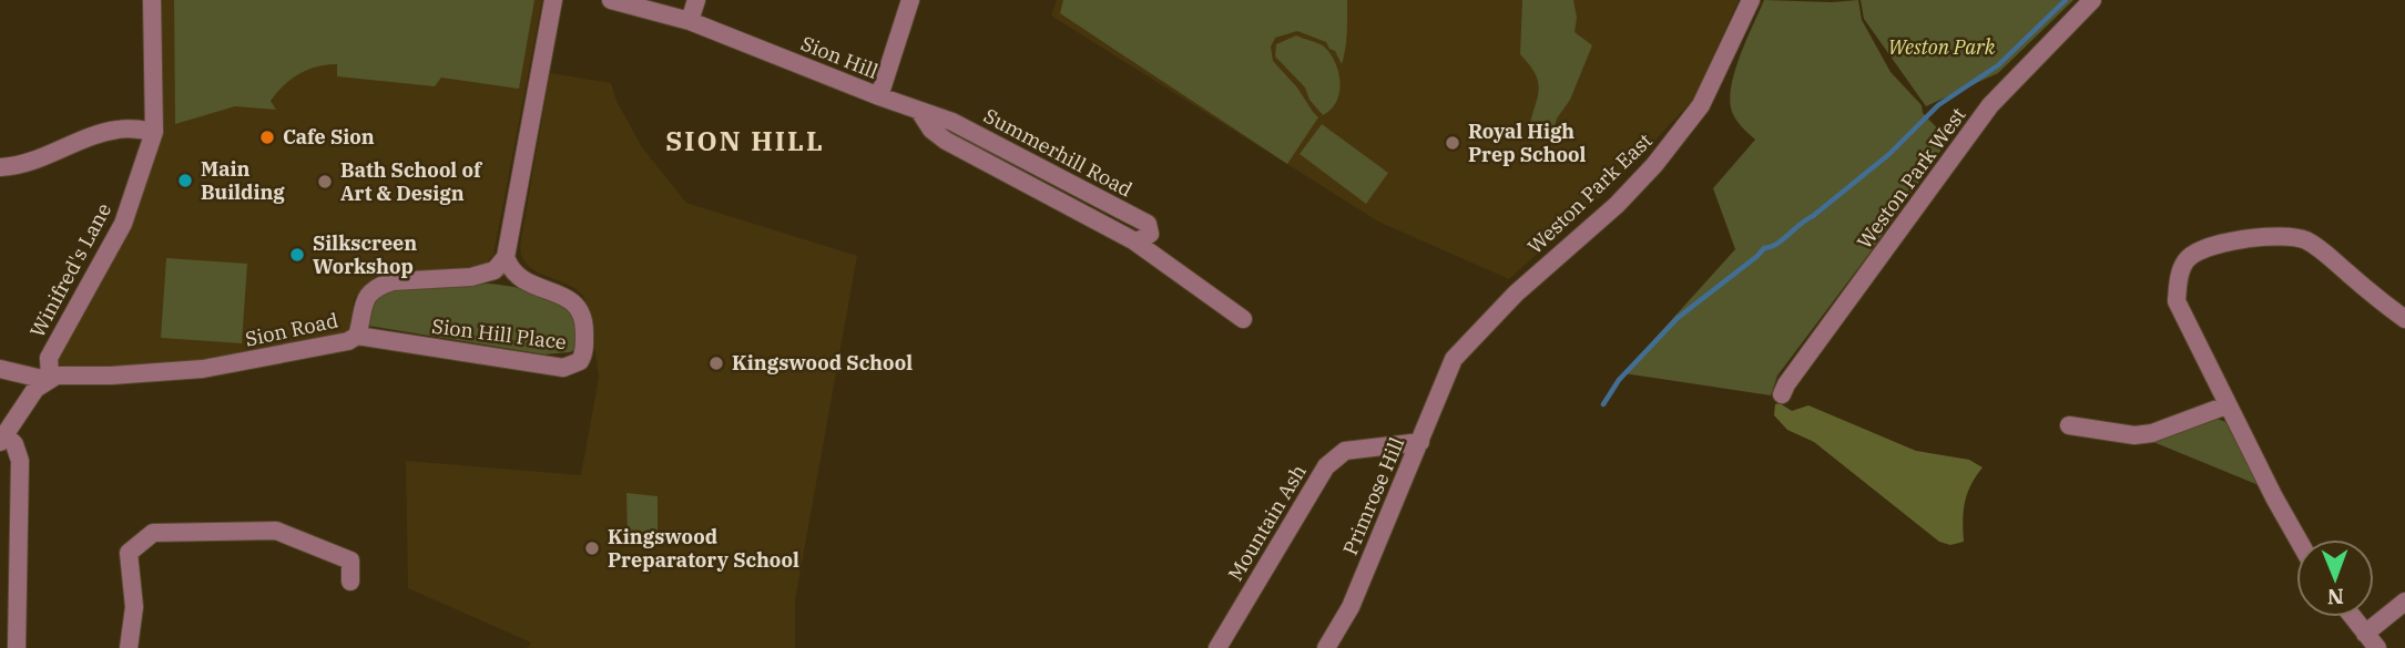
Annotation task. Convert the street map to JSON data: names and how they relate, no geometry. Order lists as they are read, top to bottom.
{
  "streets": {
    "street": [
      "Sion Hill",
      "Summerhill Road",
      "Weston Park West",
      "Weston Park East",
      "Winifred's Lane",
      "Sion Road",
      "Sion Hill Place",
      "Primrose Hill",
      "Mountain Ash"
    ]
  },
  "crossings": [
    ["Sion Hill", "Summerhill Road"],
    ["Weston Park East", "Primrose Hill"],
    ["Winifred's Lane", "Sion Road"],
    ["Sion Road", "Sion Hill Place"],
    ["Primrose Hill", "Mountain Ash"]
  ],
  "districts": ["SION HILL"],
  "parks": ["Weston Park"],
  "places": [
    "Cafe Sion",
    "Royal High Prep School",
    "Main Building",
    "Bath School of Art & Design",
    "Silkscreen Workshop",
    "Kingswood School",
    "Kingswood Preparatory School"
  ],
  "north": "bottom"
}
